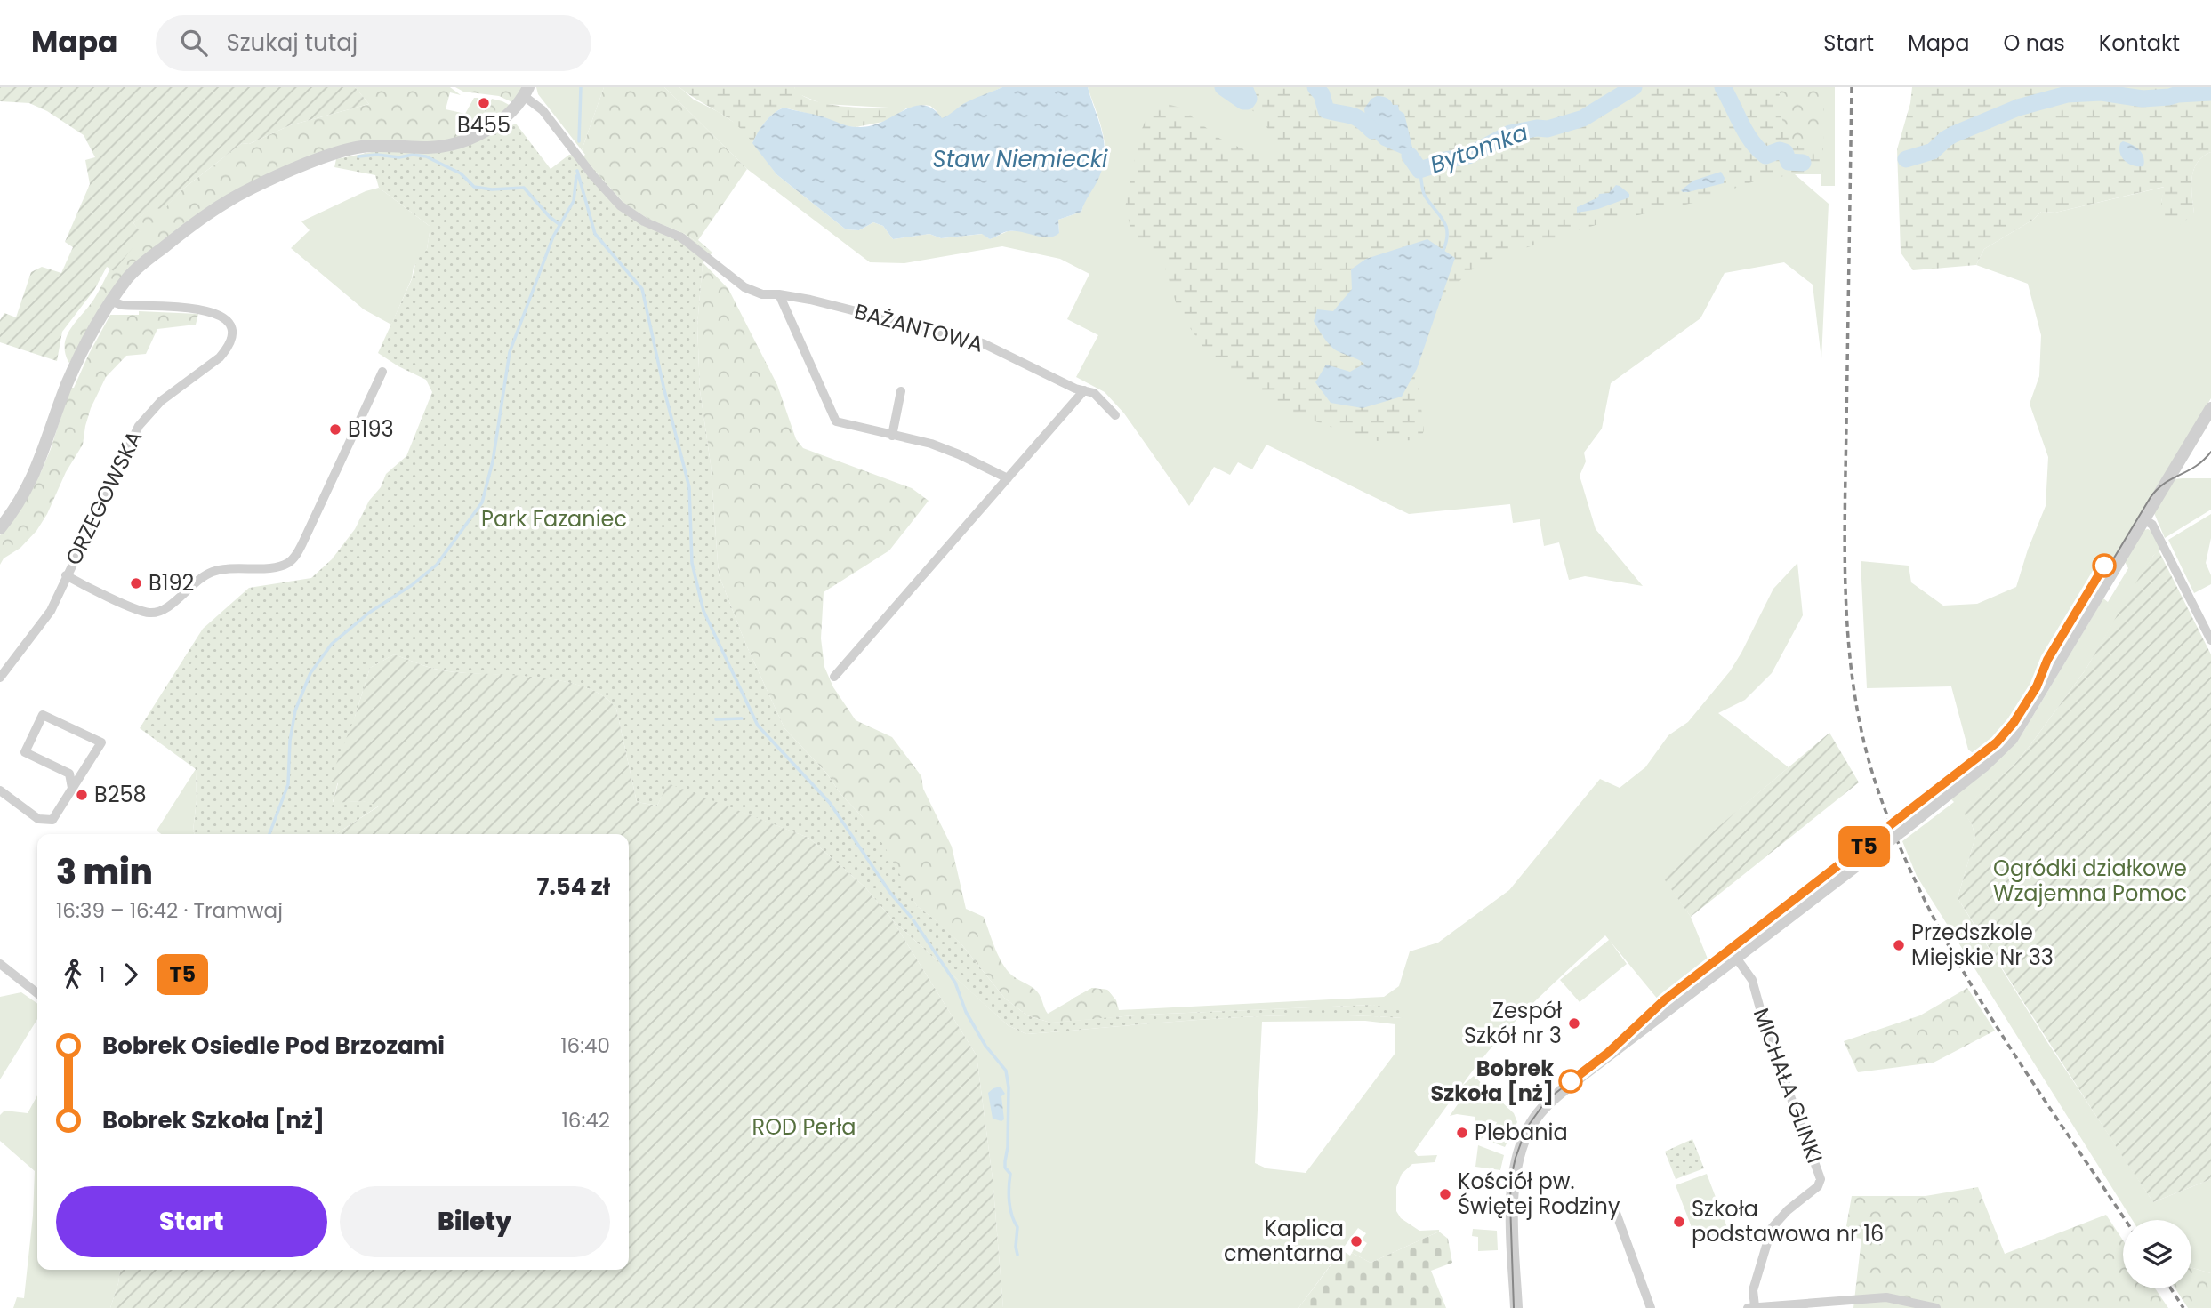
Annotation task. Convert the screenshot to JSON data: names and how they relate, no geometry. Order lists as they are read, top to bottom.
{
  "streets": {
    "street": ["BAŻANTOWA", "ORZEGOWSKA", "MICHAŁA GLINKI"]
  },
  "water": ["Bytomka", "Staw Niemiecki"],
  "parks": ["Park Fazaniec", "Ogródki działkowe Wzajemna Pomoc", "ROD Perła"],
  "places": [
    "B455",
    "B193",
    "B192",
    "B258",
    "Przedszkole Miejskie Nr 33",
    "Zespół Szkół nr 3",
    "Bobrek Szkoła [nż]",
    "Plebania",
    "Kościół pw. Świętej Rodziny",
    "Szkoła podstawowa nr 16",
    "Kaplica cmentarna"
  ],
  "lines": ["tram line T5"],
  "page": {
    "header": "Mapa",
    "search": "Szukaj tutaj",
    "nav": [
      "Start",
      "Mapa",
      "O nas",
      "Kontakt"
    ],
    "on_map": "T5",
    "heading": ["3 min", "16:39 – 16:42 · Tramwaj", "7.54 zł"],
    "legs": ["1", "T5"],
    "list": [
      {
        "name": "Bobrek Osiedle Pod Brzozami",
        "value": "16:40"
      },
      {
        "name": "Bobrek Szkoła [nż]",
        "value": "16:42"
      }
    ],
    "buttons": ["Start", "Bilety"]
  }
}
